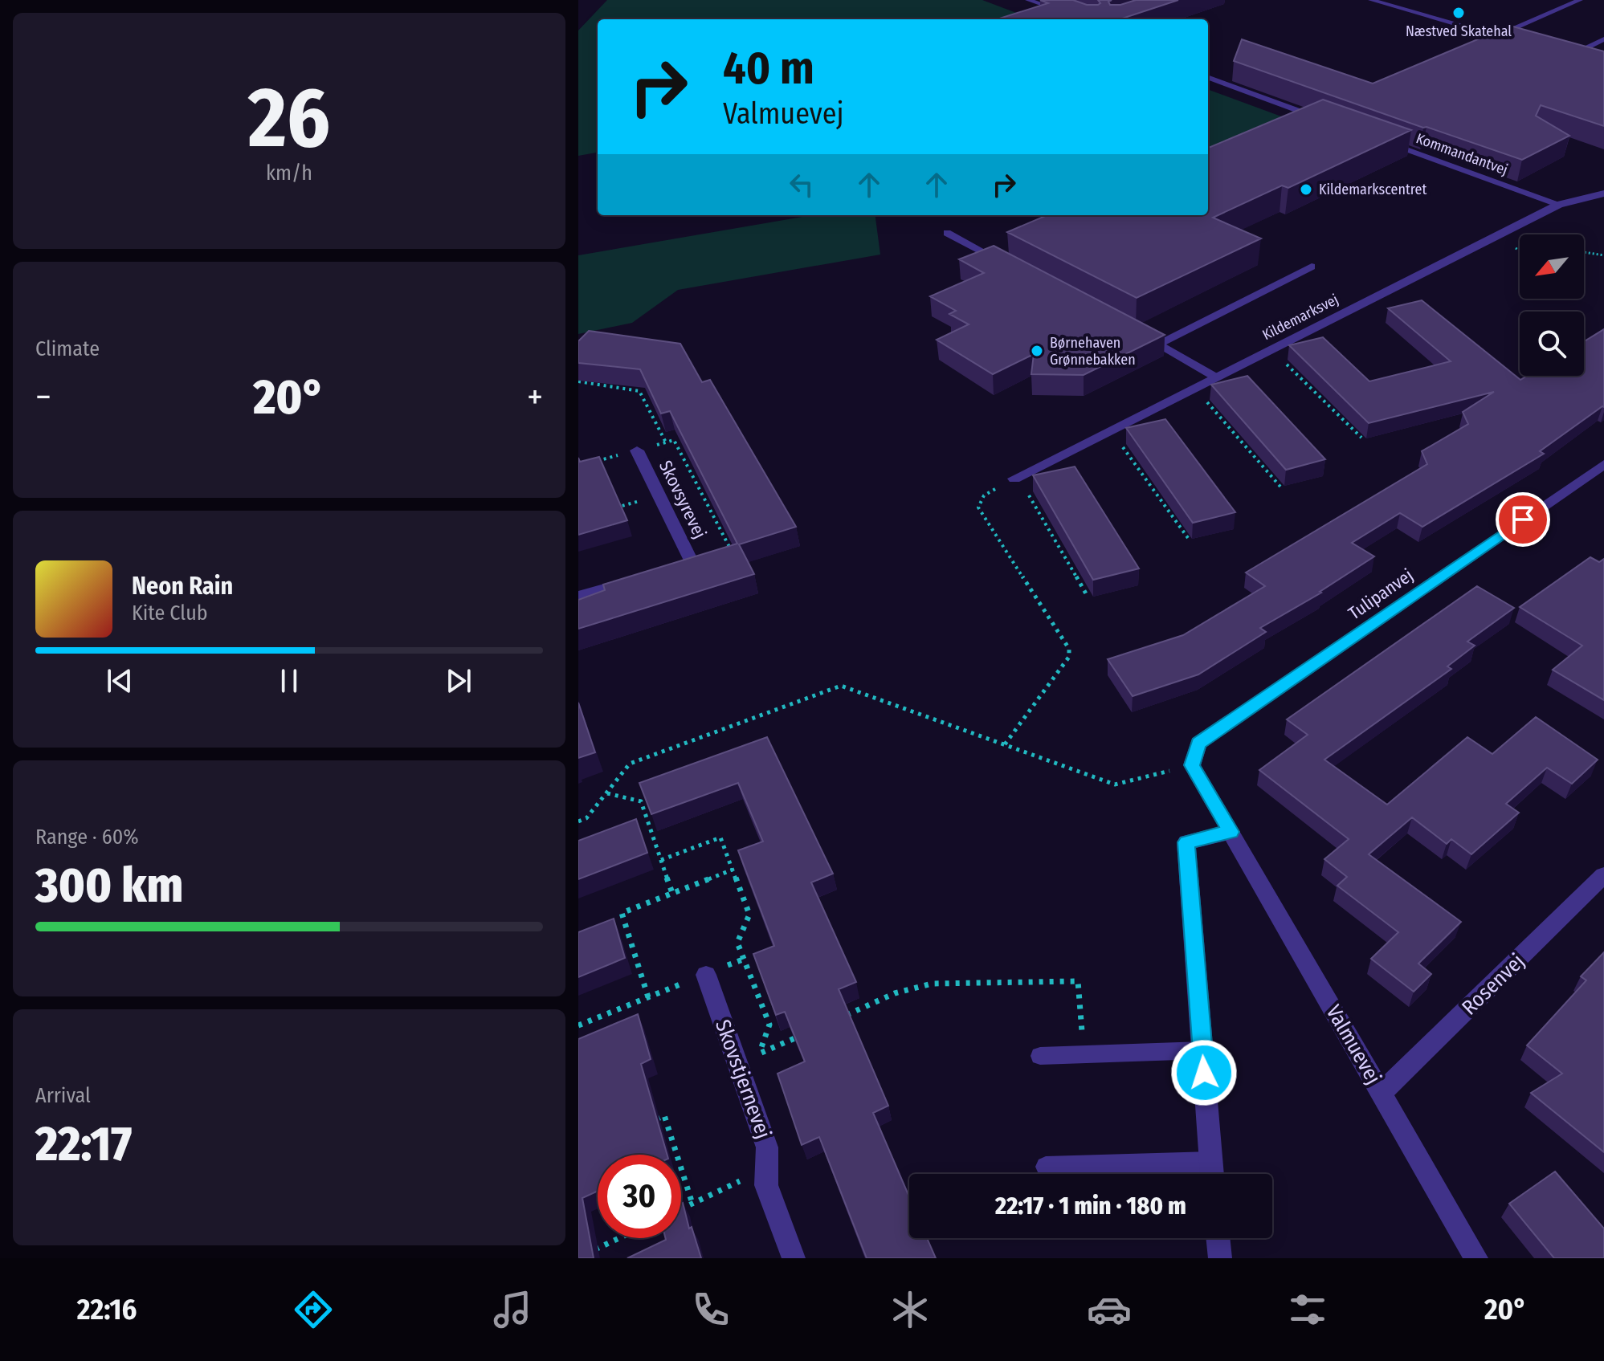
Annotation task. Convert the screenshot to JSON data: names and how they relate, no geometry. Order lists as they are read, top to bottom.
{
  "streets": {
    "street": [
      "Kildemarksvej",
      "Skovsyrevej",
      "Tulipanvej",
      "Rosenvej",
      "Valmuevej",
      "Skovstjernevej"
    ],
    "lane": ["Kommandantvej"]
  },
  "crossings": [
    ["Kommandantvej", "Kildemarksvej"],
    ["Tulipanvej", "Valmuevej"],
    ["Rosenvej", "Valmuevej"]
  ],
  "places": ["Næstved Skatehal", "Kildemarkscentret", "Børnehaven Grønnebakken"],
  "north": "bottom left",
  "page": {
    "tile": [
      ["26", "km/h"],
      "Climate",
      ["Range · 60%", "300 km"],
      ["Arrival", "22:17"]
    ],
    "turn": ["40 m", "Valmuevej"],
    "heat": ["−", "20°", "+"],
    "song": ["Neon Rain", "Kite Club"],
    "limit": "30",
    "trip": "22:17 · 1 min · 180 m",
    "tabs": ["22:16", "20°"]
  }
}
